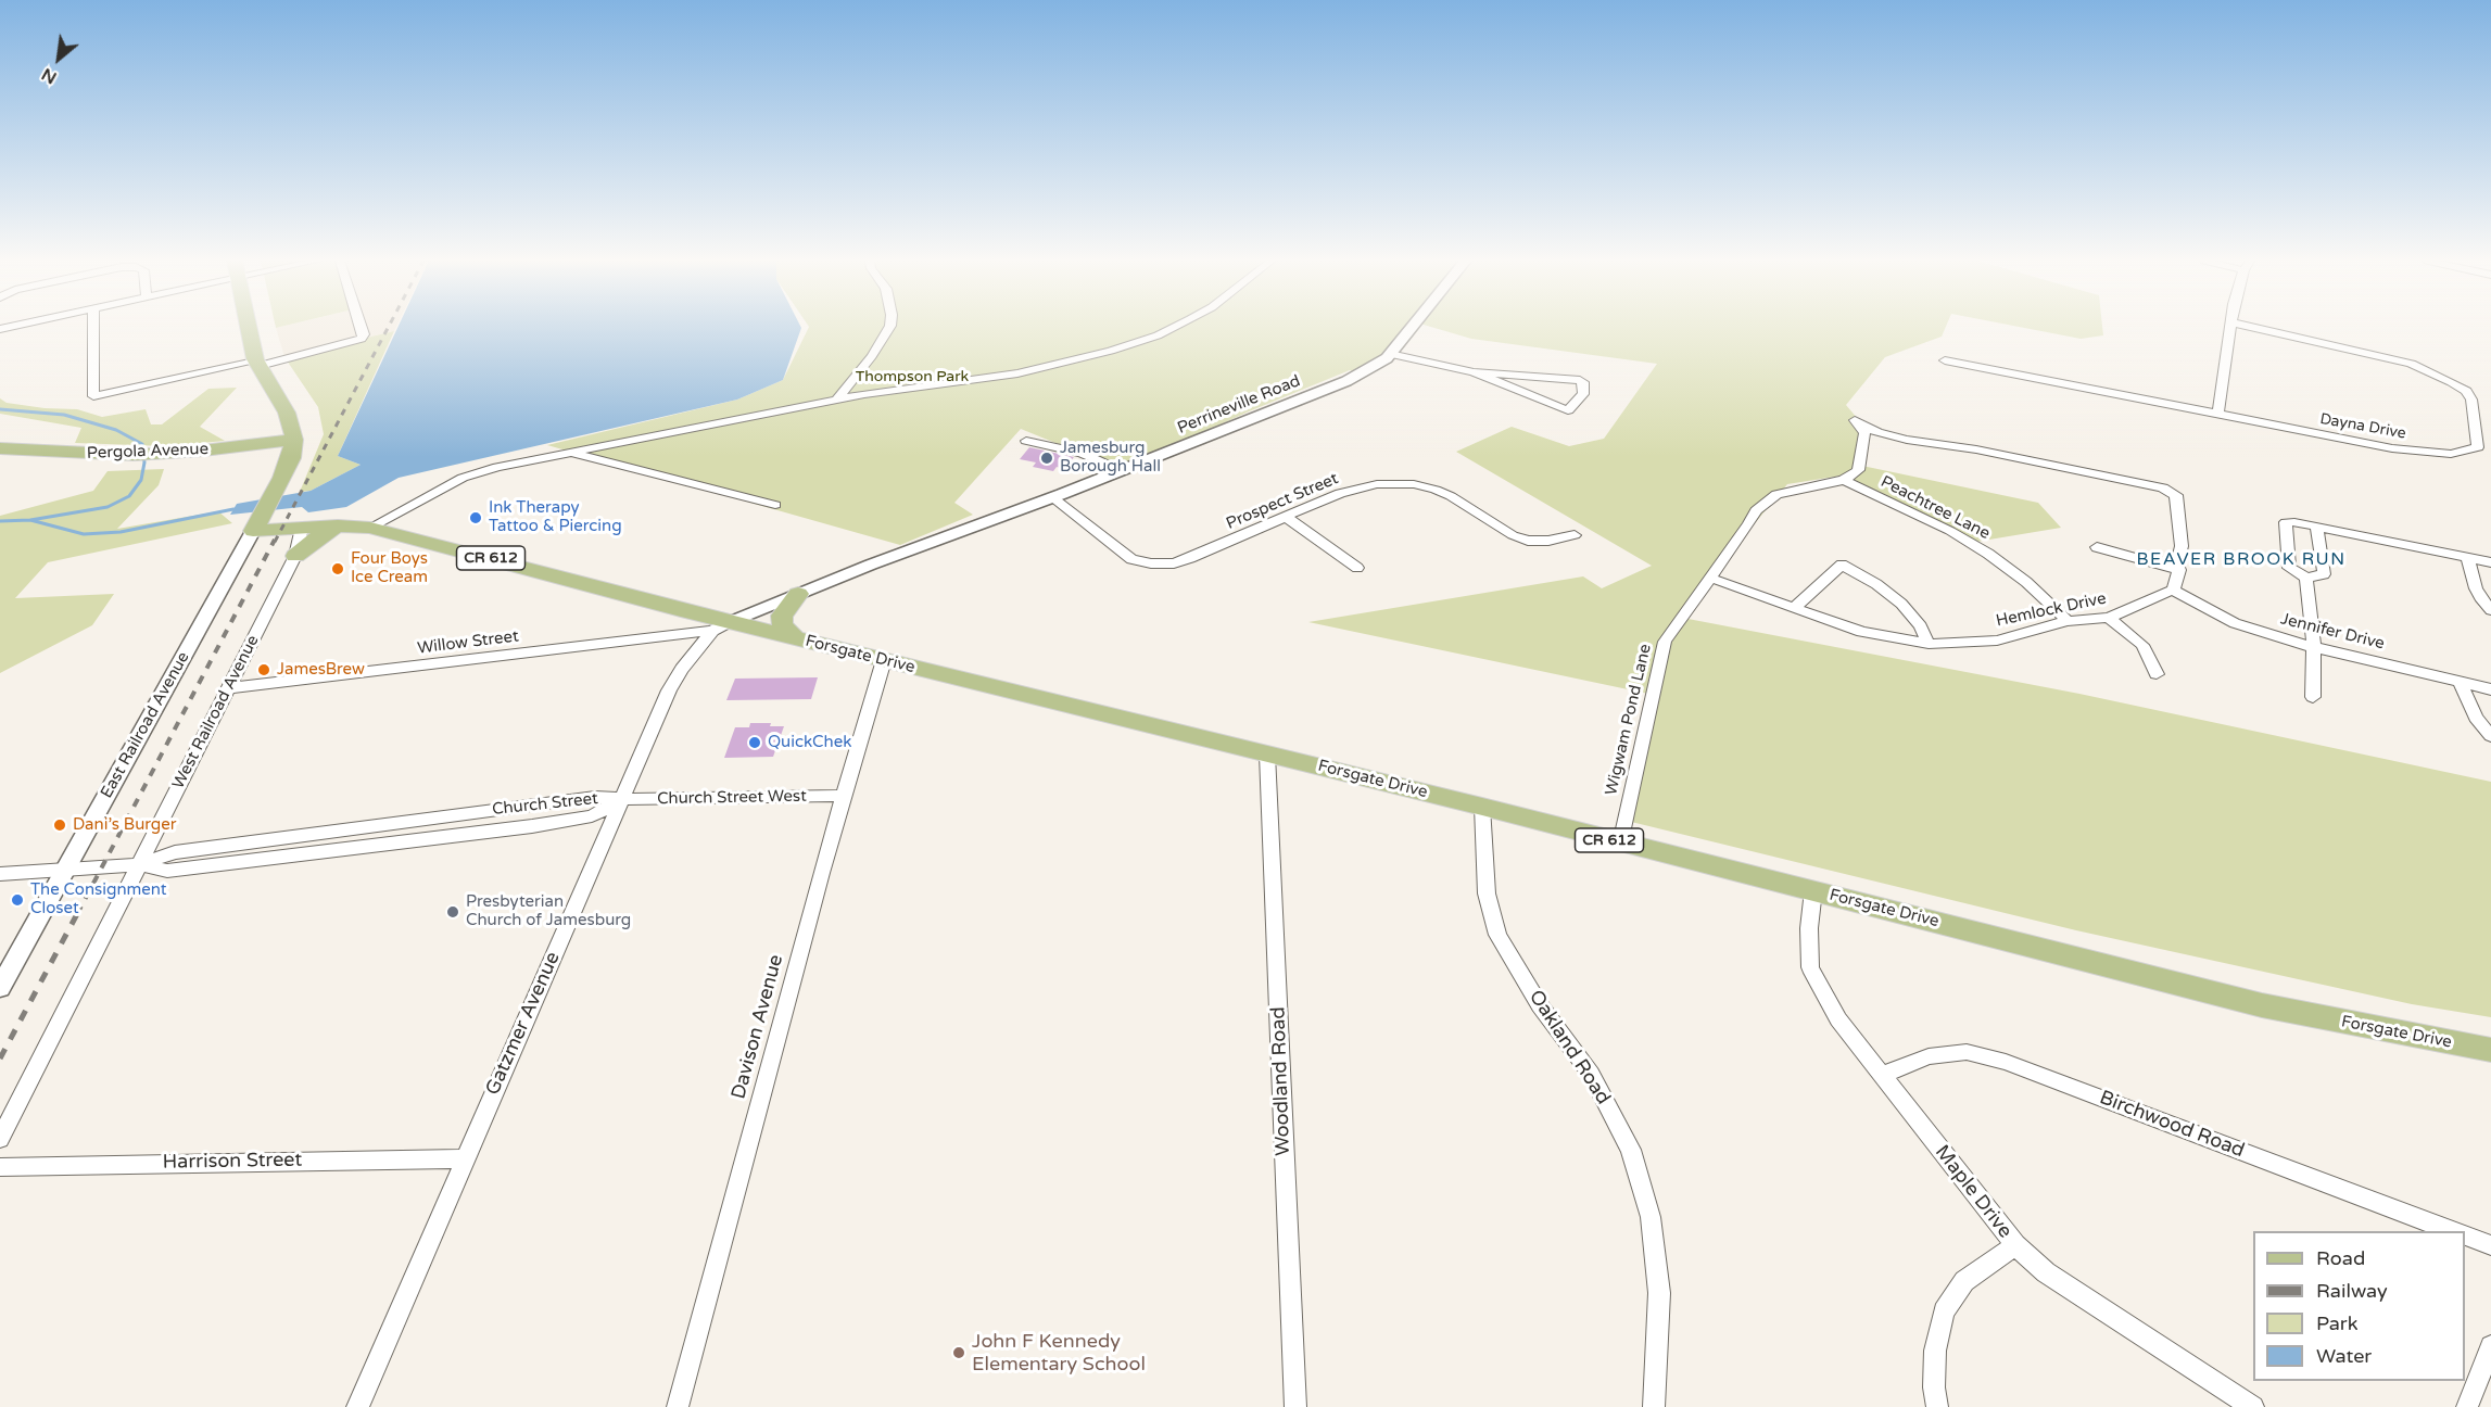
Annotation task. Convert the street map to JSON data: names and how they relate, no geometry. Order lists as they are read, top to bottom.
{
  "streets": {
    "main road": ["Pergola Avenue", "CR 612", "Forsgate Drive"],
    "street": [
      "Perrineville Road",
      "Dayna Drive",
      "Prospect Street",
      "Peachtree Lane",
      "Hemlock Drive",
      "Jennifer Drive",
      "Willow Street",
      "West Railroad Avenue",
      "Wigwam Pond Lane",
      "East Railroad Avenue",
      "Church Street West",
      "Church Street",
      "Gatzmer Avenue",
      "Davison Avenue",
      "Oakland Road",
      "Woodland Road",
      "Birchwood Road",
      "Harrison Street",
      "Maple Drive"
    ]
  },
  "crossings": [
    ["Perrineville Road", "Prospect Street"],
    ["Perrineville Road", "Willow Street"],
    ["Perrineville Road", "Forsgate Drive"],
    ["Perrineville Road", "Gatzmer Avenue"],
    ["Peachtree Lane", "Hemlock Drive"],
    ["Peachtree Lane", "Wigwam Pond Lane"],
    ["Hemlock Drive", "Jennifer Drive"],
    ["Hemlock Drive", "Wigwam Pond Lane"],
    ["Willow Street", "Forsgate Drive"],
    ["Willow Street", "West Railroad Avenue"],
    ["Willow Street", "Gatzmer Avenue"],
    ["Forsgate Drive", "West Railroad Avenue"],
    ["Forsgate Drive", "Wigwam Pond Lane"],
    ["Forsgate Drive", "East Railroad Avenue"],
    ["Forsgate Drive", "Gatzmer Avenue"],
    ["Forsgate Drive", "Davison Avenue"],
    ["Forsgate Drive", "Oakland Road"],
    ["Forsgate Drive", "Woodland Road"],
    ["Forsgate Drive", "Maple Drive"],
    ["West Railroad Avenue", "Church Street"],
    ["East Railroad Avenue", "Church Street"],
    ["Church Street West", "Church Street"],
    ["Church Street West", "Gatzmer Avenue"],
    ["Church Street West", "Davison Avenue"],
    ["Church Street", "Gatzmer Avenue"],
    ["Gatzmer Avenue", "Harrison Street"],
    ["Birchwood Road", "Maple Drive"]
  ],
  "districts": ["BEAVER BROOK RUN"],
  "parks": ["Thompson Park"],
  "places": [
    "Jamesburg Borough Hall",
    "Ink Therapy Tattoo & Piercing",
    "Four Boys Ice Cream",
    "JamesBrew",
    "QuickChek",
    "Dani’s Burger",
    "The Consignment Closet",
    "Presbyterian Church of Jamesburg",
    "John F Kennedy Elementary School"
  ],
  "legend": [
    "Road",
    "Railway",
    "Park",
    "Water"
  ],
  "north": "bottom left"
}
